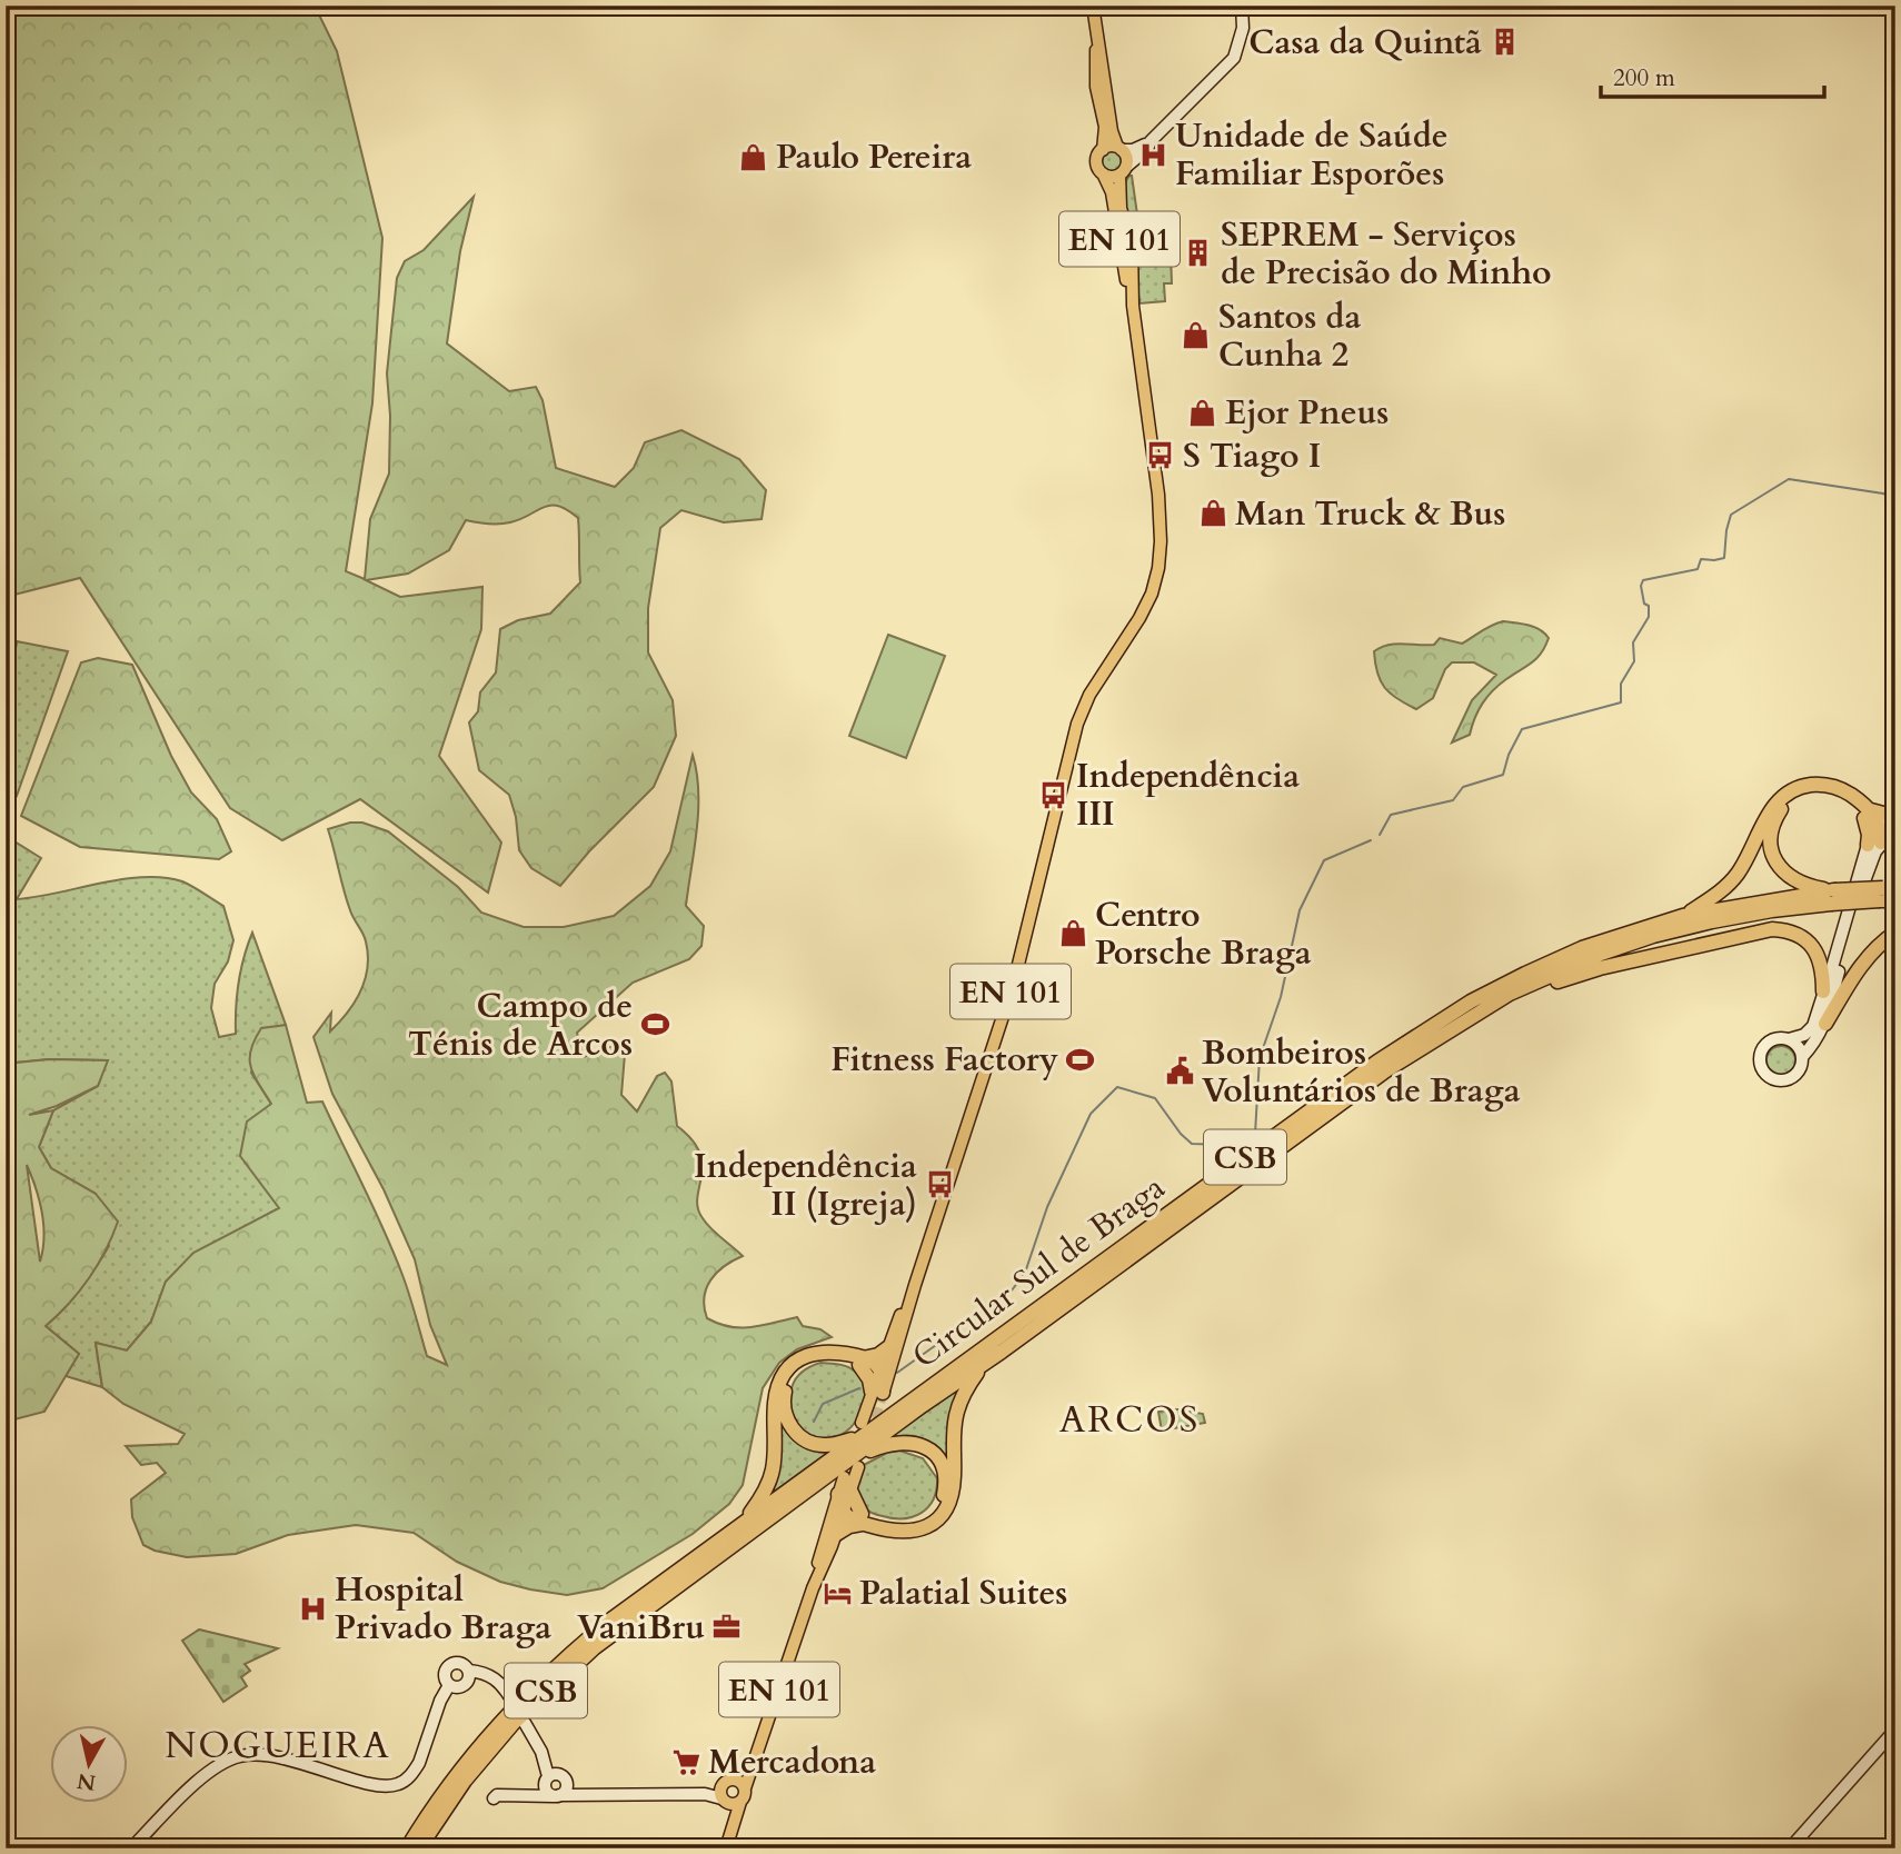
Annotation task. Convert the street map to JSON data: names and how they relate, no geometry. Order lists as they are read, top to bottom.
{
  "streets": {
    "highway": ["CSB", "Circular Sul de Braga"],
    "main road": ["EN 101"]
  },
  "districts": ["ARCOS", "NOGUEIRA"],
  "places": {
    "building": ["Casa da Quintã", "SEPREM - Serviços de Precisão do Minho"],
    "hospital": ["Unidade de Saúde Familiar Esporões", "Hospital Privado Braga"],
    "shop": [
      "Paulo Pereira",
      "Santos da Cunha 2",
      "Ejor Pneus",
      "Man Truck & Bus",
      "Centro Porsche Braga"
    ],
    "bus stop": ["S Tiago I", "Independência III", "Independência II (Igreja)"],
    "sports": ["Campo de Ténis de Arcos", "Fitness Factory"],
    "public building": ["Bombeiros Voluntários de Braga"],
    "hotel": ["Palatial Suites"],
    "office": ["VaniBru"],
    "supermarket": ["Mercadona"]
  },
  "scale_bar": "200 m",
  "north": "bottom"
}
